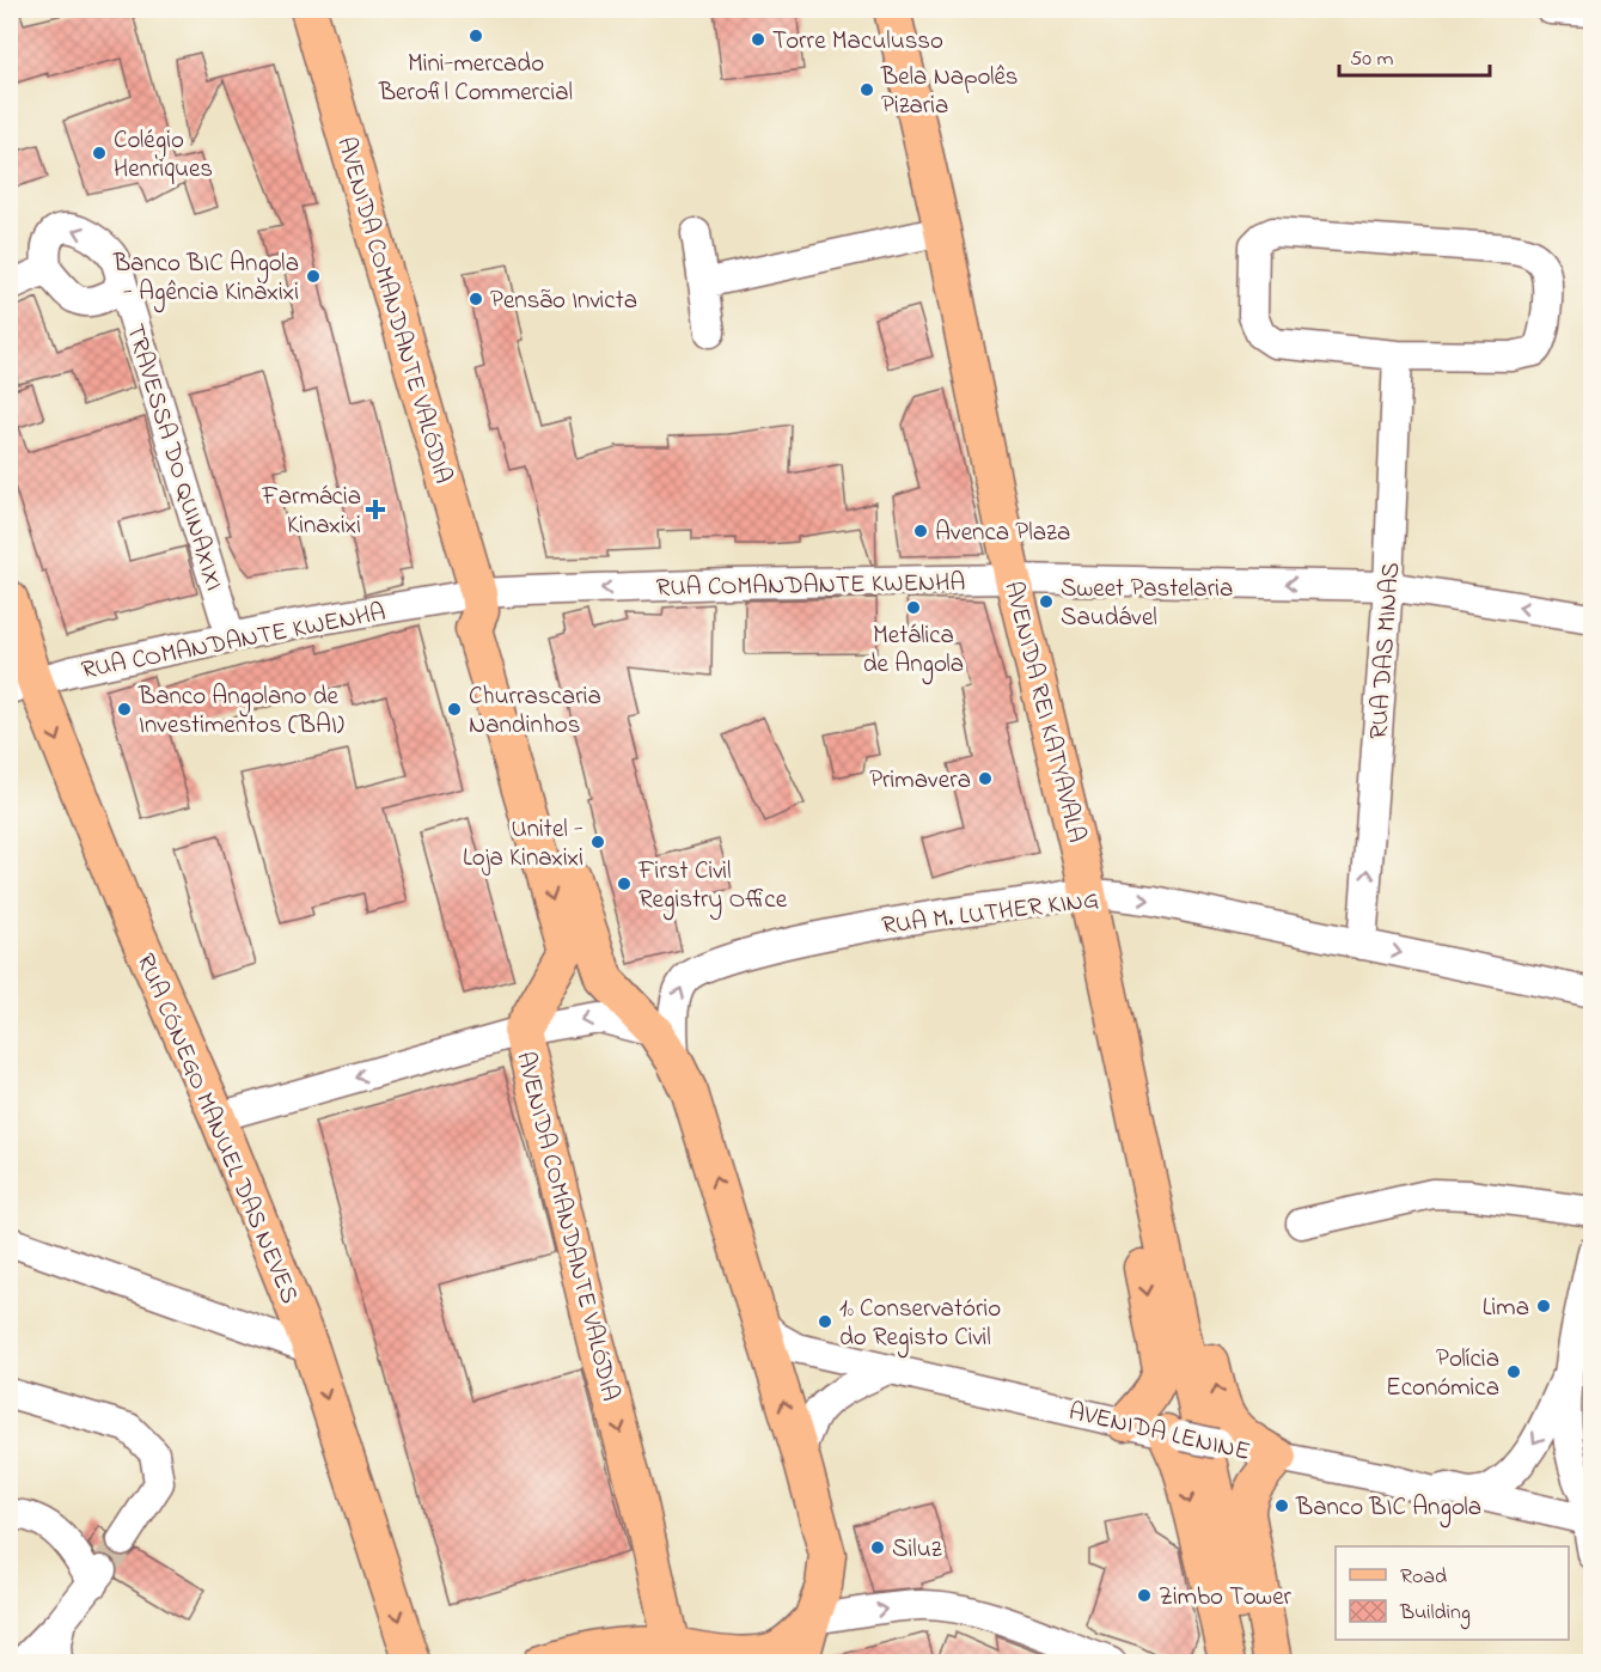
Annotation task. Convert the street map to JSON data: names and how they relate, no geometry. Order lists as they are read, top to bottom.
{
  "streets": {
    "main road": ["AVENIDA COMANDANTE VALÓDIA", "AVENIDA REI KATYAVALA", "RUA CÓNEGO MANUEL DAS NEVES"],
    "street": [
      "TRAVESSA DO QUINAXIXI",
      "RUA COMANDANTE KWENHA",
      "RUA DAS MINAS",
      "RUA M. LUTHER KING",
      "AVENIDA LENINE"
    ]
  },
  "crossings": [
    ["AVENIDA COMANDANTE VALÓDIA", "RUA COMANDANTE KWENHA"],
    ["AVENIDA COMANDANTE VALÓDIA", "RUA M. LUTHER KING"],
    ["AVENIDA COMANDANTE VALÓDIA", "AVENIDA LENINE"],
    ["TRAVESSA DO QUINAXIXI", "RUA COMANDANTE KWENHA"],
    ["RUA COMANDANTE KWENHA", "RUA DAS MINAS"],
    ["RUA COMANDANTE KWENHA", "AVENIDA REI KATYAVALA"],
    ["RUA COMANDANTE KWENHA", "RUA CÓNEGO MANUEL DAS NEVES"],
    ["RUA DAS MINAS", "RUA M. LUTHER KING"],
    ["AVENIDA REI KATYAVALA", "RUA M. LUTHER KING"],
    ["AVENIDA REI KATYAVALA", "AVENIDA LENINE"]
  ],
  "one_way": ["RUA COMANDANTE KWENHA", "RUA DAS MINAS", "RUA CÓNEGO MANUEL DAS NEVES"],
  "places": {
    "other": [
      "Mini-mercado Berofil Commercial",
      "Torre Maculusso",
      "Bela Napolês Pizaria",
      "Colégio Henriques",
      "Banco BIC Angola - Agência Kinaxixi",
      "Pensão Invicta",
      "Avenca Plaza",
      "Sweet Pastelaria Saudável",
      "Metálica de Angola",
      "Banco Angolano de Investimentos (BAI)",
      "Churrascaria Nandinhos",
      "Primavera",
      "Unitel - Loja Kinaxixi",
      "First Civil Registry Office",
      "Lima",
      "1º Conservatório do Registo Civil",
      "Polícia Económica",
      "Banco BIC Angola",
      "Siluz",
      "Zimbo Tower"
    ],
    "health": ["Farmácia Kinaxixi"]
  },
  "legend": ["Road", "Building"],
  "scale_bar": "50 m"
}
